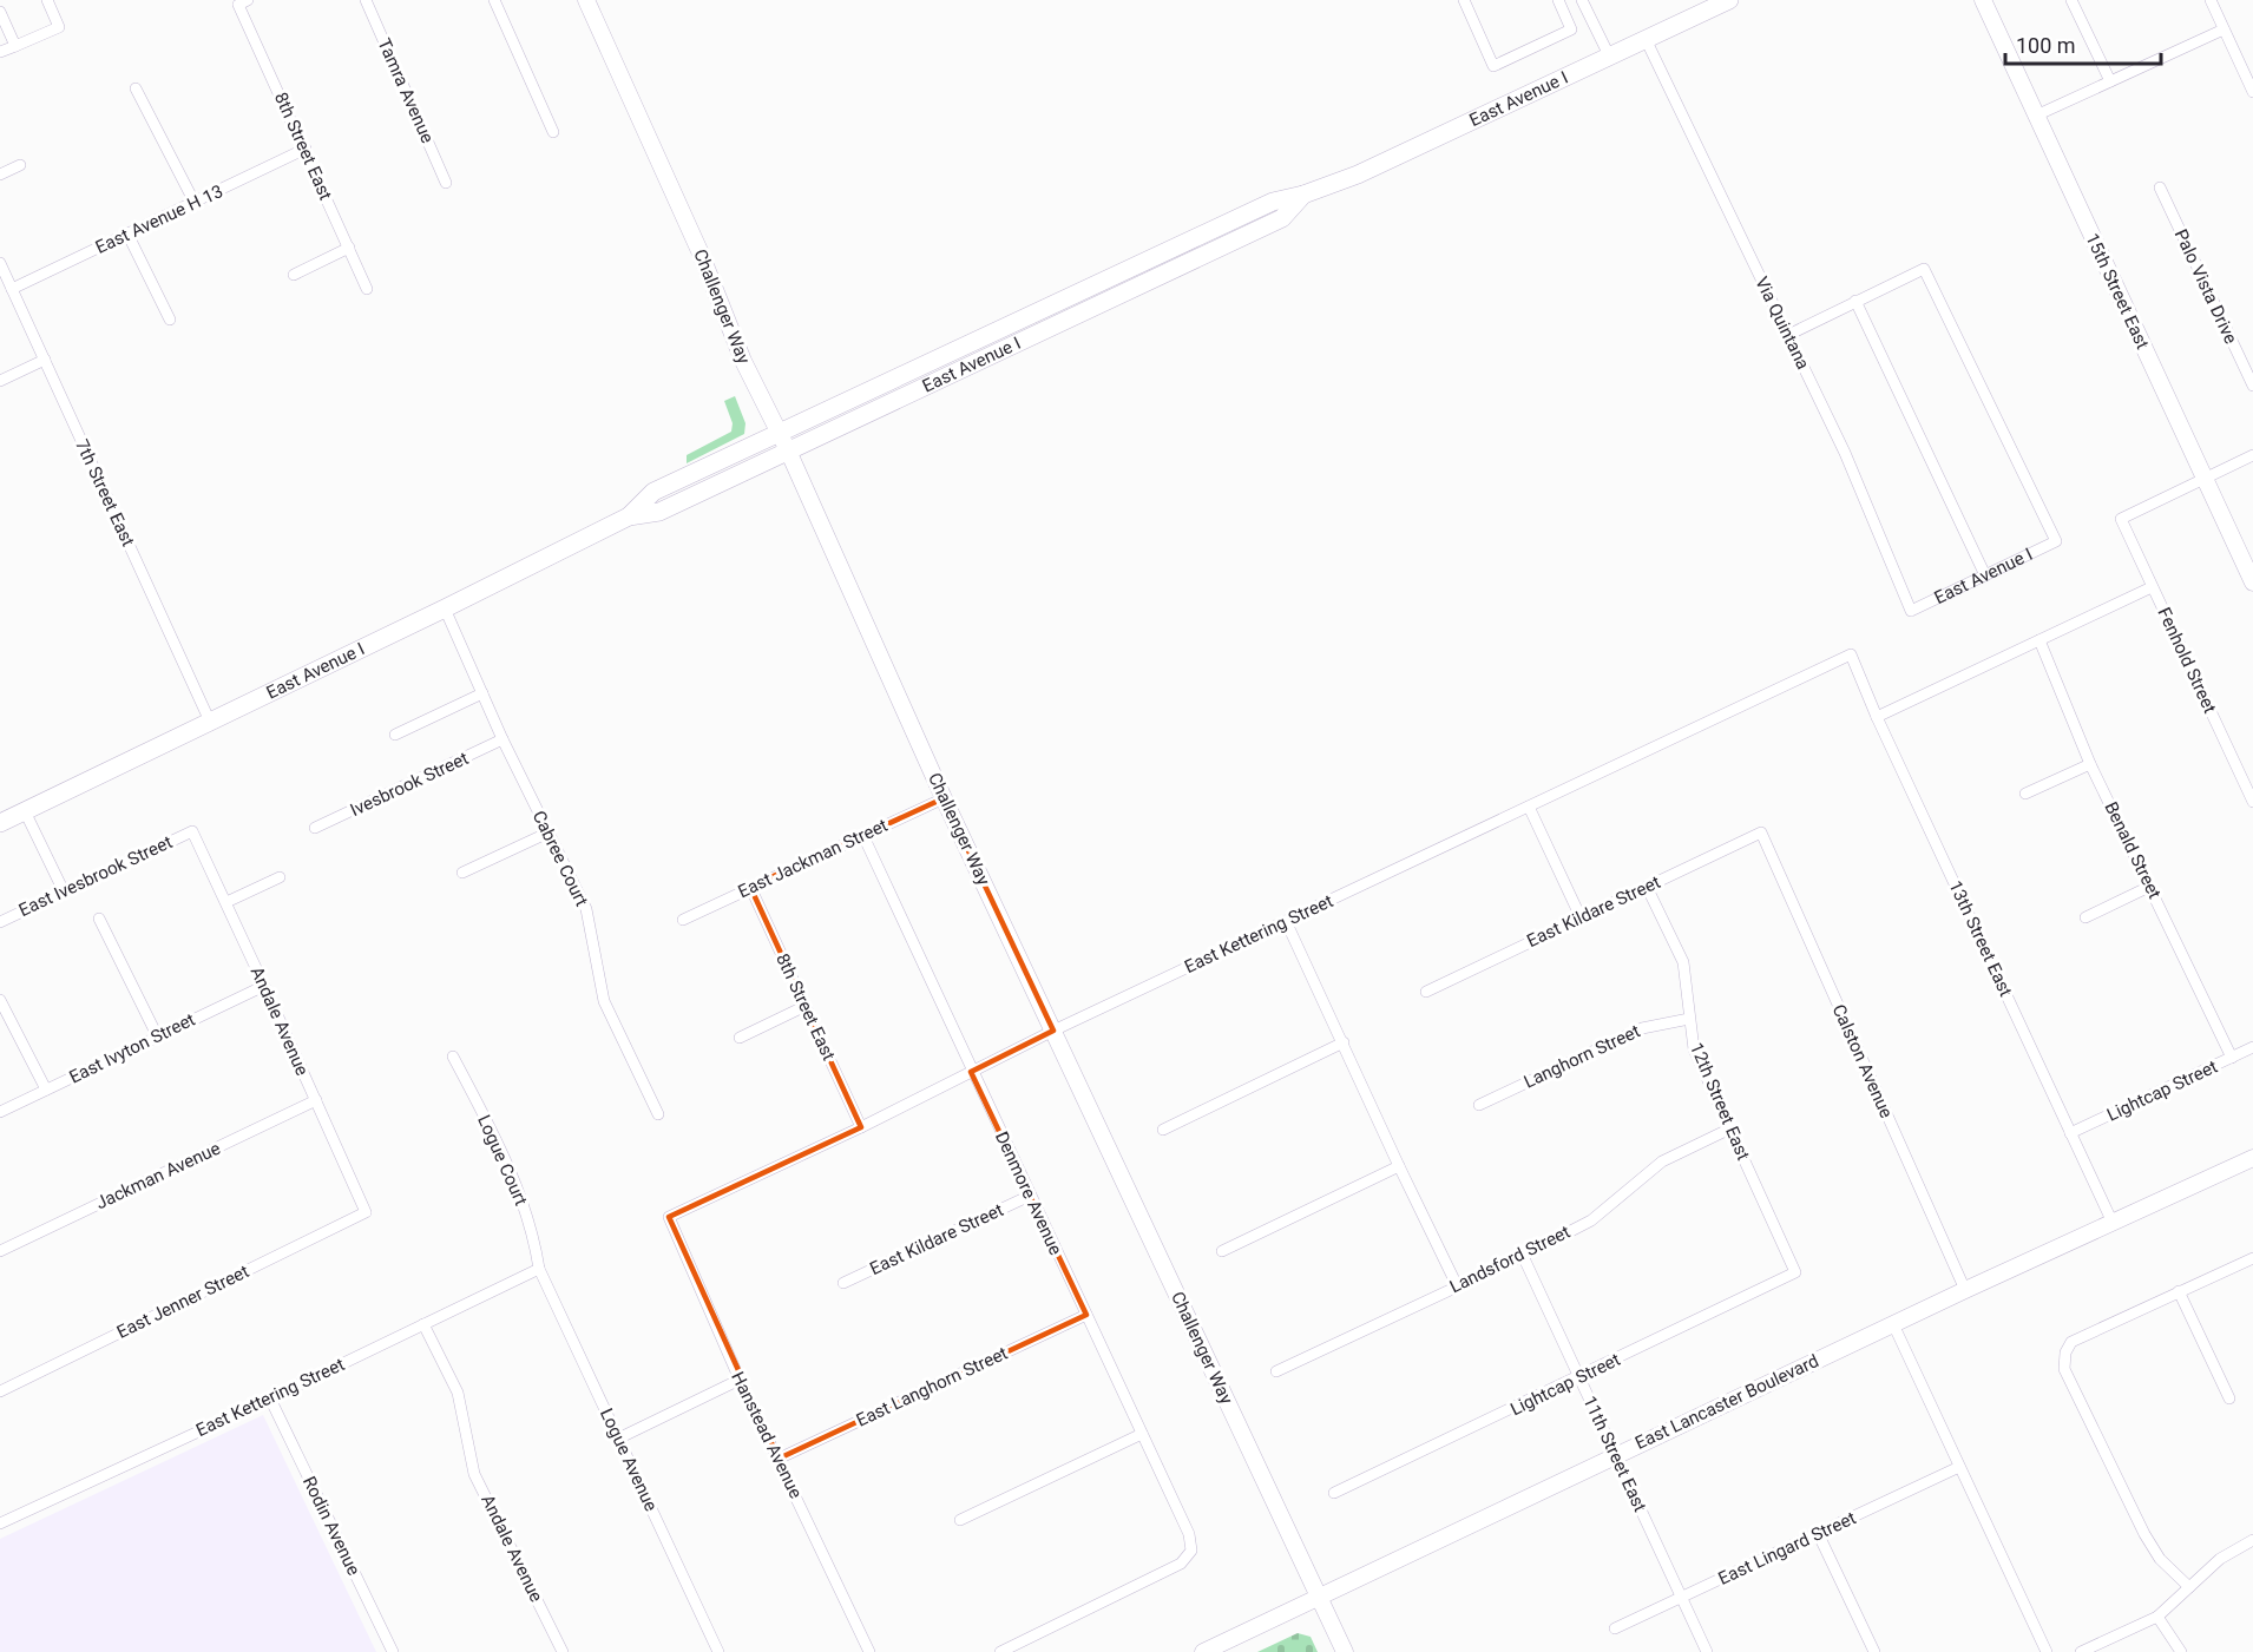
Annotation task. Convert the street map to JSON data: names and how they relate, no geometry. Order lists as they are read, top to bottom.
{
  "streets": {
    "main road": [
      "East Avenue I",
      "15th Street East",
      "Challenger Way",
      "East Lancaster Boulevard"
    ],
    "street": [
      "Tamra Avenue",
      "8th Street East",
      "East Avenue H 13",
      "Palo Vista Drive",
      "Via Quintana",
      "7th Street East",
      "Fenhold Street",
      "Ivesbrook Street",
      "Benald Street",
      "Cabree Court",
      "East Jackman Street",
      "East Ivesbrook Street",
      "East Kildare Street",
      "East Kettering Street",
      "13th Street East",
      "Andale Avenue",
      "East Ivyton Street",
      "Langhorn Street",
      "Calston Avenue",
      "Lightcap Street",
      "12th Street East",
      "Logue Court",
      "Jackman Avenue",
      "Denmore Avenue",
      "Landsford Street",
      "East Jenner Street",
      "East Langhorn Street",
      "Hanstead Avenue",
      "11th Street East",
      "Logue Avenue",
      "Rodin Avenue",
      "East Lingard Street"
    ]
  },
  "crossings": [
    ["East Avenue I", "Challenger Way"],
    ["East Avenue I", "Via Quintana"],
    ["East Avenue I", "7th Street East"],
    ["East Avenue I", "Cabree Court"],
    ["8th Street East", "East Avenue H 13"],
    ["8th Street East", "East Jackman Street"],
    ["8th Street East", "East Kettering Street"],
    ["East Avenue H 13", "7th Street East"],
    ["15th Street East", "Fenhold Street"],
    ["Challenger Way", "East Jackman Street"],
    ["Challenger Way", "East Kettering Street"],
    ["Challenger Way", "East Lancaster Boulevard"],
    ["Ivesbrook Street", "Cabree Court"],
    ["Benald Street", "Lightcap Street"],
    ["East Jackman Street", "Denmore Avenue"],
    ["East Ivesbrook Street", "Andale Avenue"],
    ["East Kildare Street", "Calston Avenue"],
    ["East Kildare Street", "12th Street East"],
    ["East Kildare Street", "Denmore Avenue"],
    ["East Kettering Street", "13th Street East"],
    ["East Kettering Street", "Andale Avenue"],
    ["East Kettering Street", "Logue Court"],
    ["East Kettering Street", "Denmore Avenue"],
    ["East Kettering Street", "Hanstead Avenue"],
    ["East Kettering Street", "Logue Avenue"],
    ["East Kettering Street", "Rodin Avenue"],
    ["13th Street East", "Lightcap Street"],
    ["13th Street East", "East Lancaster Boulevard"],
    ["Andale Avenue", "East Ivyton Street"],
    ["Andale Avenue", "Jackman Avenue"],
    ["Andale Avenue", "East Jenner Street"],
    ["Langhorn Street", "12th Street East"],
    ["Calston Avenue", "East Lancaster Boulevard"],
    ["Lightcap Street", "12th Street East"],
    ["Lightcap Street", "11th Street East"],
    ["12th Street East", "Landsford Street"],
    ["Logue Court", "Logue Avenue"],
    ["Denmore Avenue", "East Langhorn Street"],
    ["Landsford Street", "11th Street East"],
    ["East Langhorn Street", "Hanstead Avenue"],
    ["East Lancaster Boulevard", "11th Street East"],
    ["11th Street East", "East Lingard Street"]
  ],
  "scale_bar": "100 m"
}
